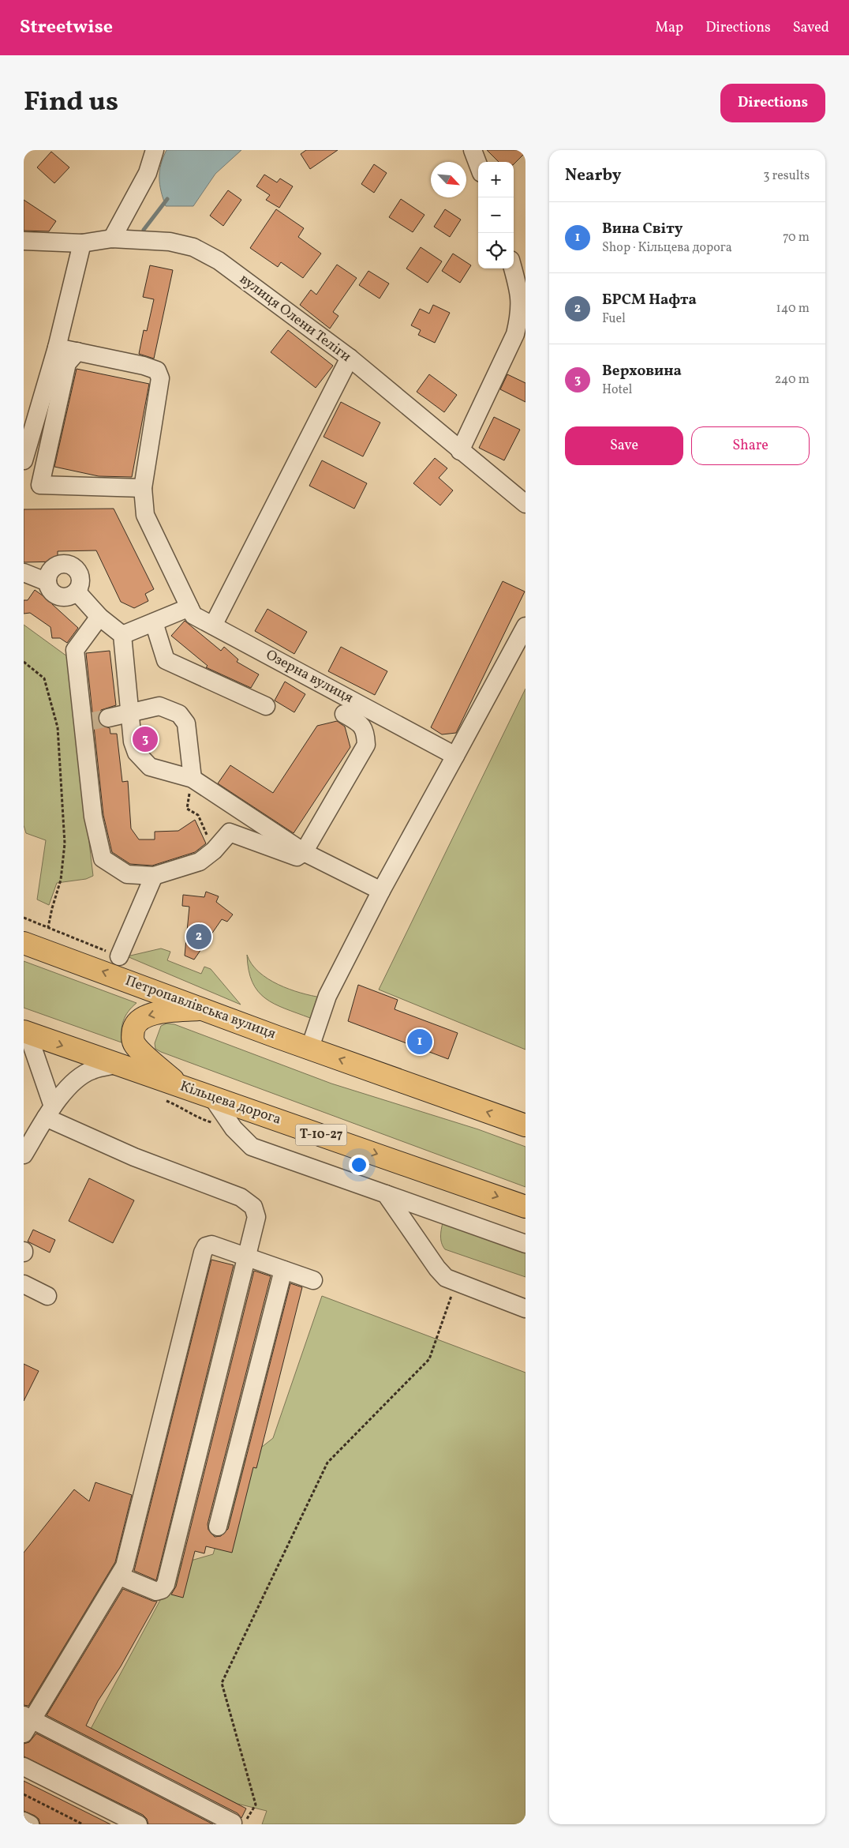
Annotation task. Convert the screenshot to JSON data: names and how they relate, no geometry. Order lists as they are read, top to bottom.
{
  "streets": {
    "highway": ["Петропавлівська вулиця", "Кільцева дорога", "Т-10-27"],
    "street": ["вулиця Олени Теліги", "Озерна вулиця"]
  },
  "one_way": ["Петропавлівська вулиця", "Кільцева дорога"],
  "north": "bottom right",
  "page": {
    "header": "Streetwise",
    "nav": ["Map", "Directions", "Saved"],
    "title": "Find us",
    "buttons": [
      "Directions",
      ["Save", "Share"]
    ],
    "heading": ["Nearby", "3 results"],
    "map_buttons": ["+", "−"],
    "list": [
      {
        "mark": "1",
        "name": "Вина Світу",
        "note": "Shop · Кільцева дорога",
        "value": "70 m"
      },
      {
        "mark": "2",
        "name": "БРСМ Нафта",
        "note": "Fuel",
        "value": "140 m"
      },
      {
        "mark": "3",
        "name": "Верховина",
        "note": "Hotel",
        "value": "240 m"
      }
    ],
    "pins": ["3", "2", "1"]
  }
}
